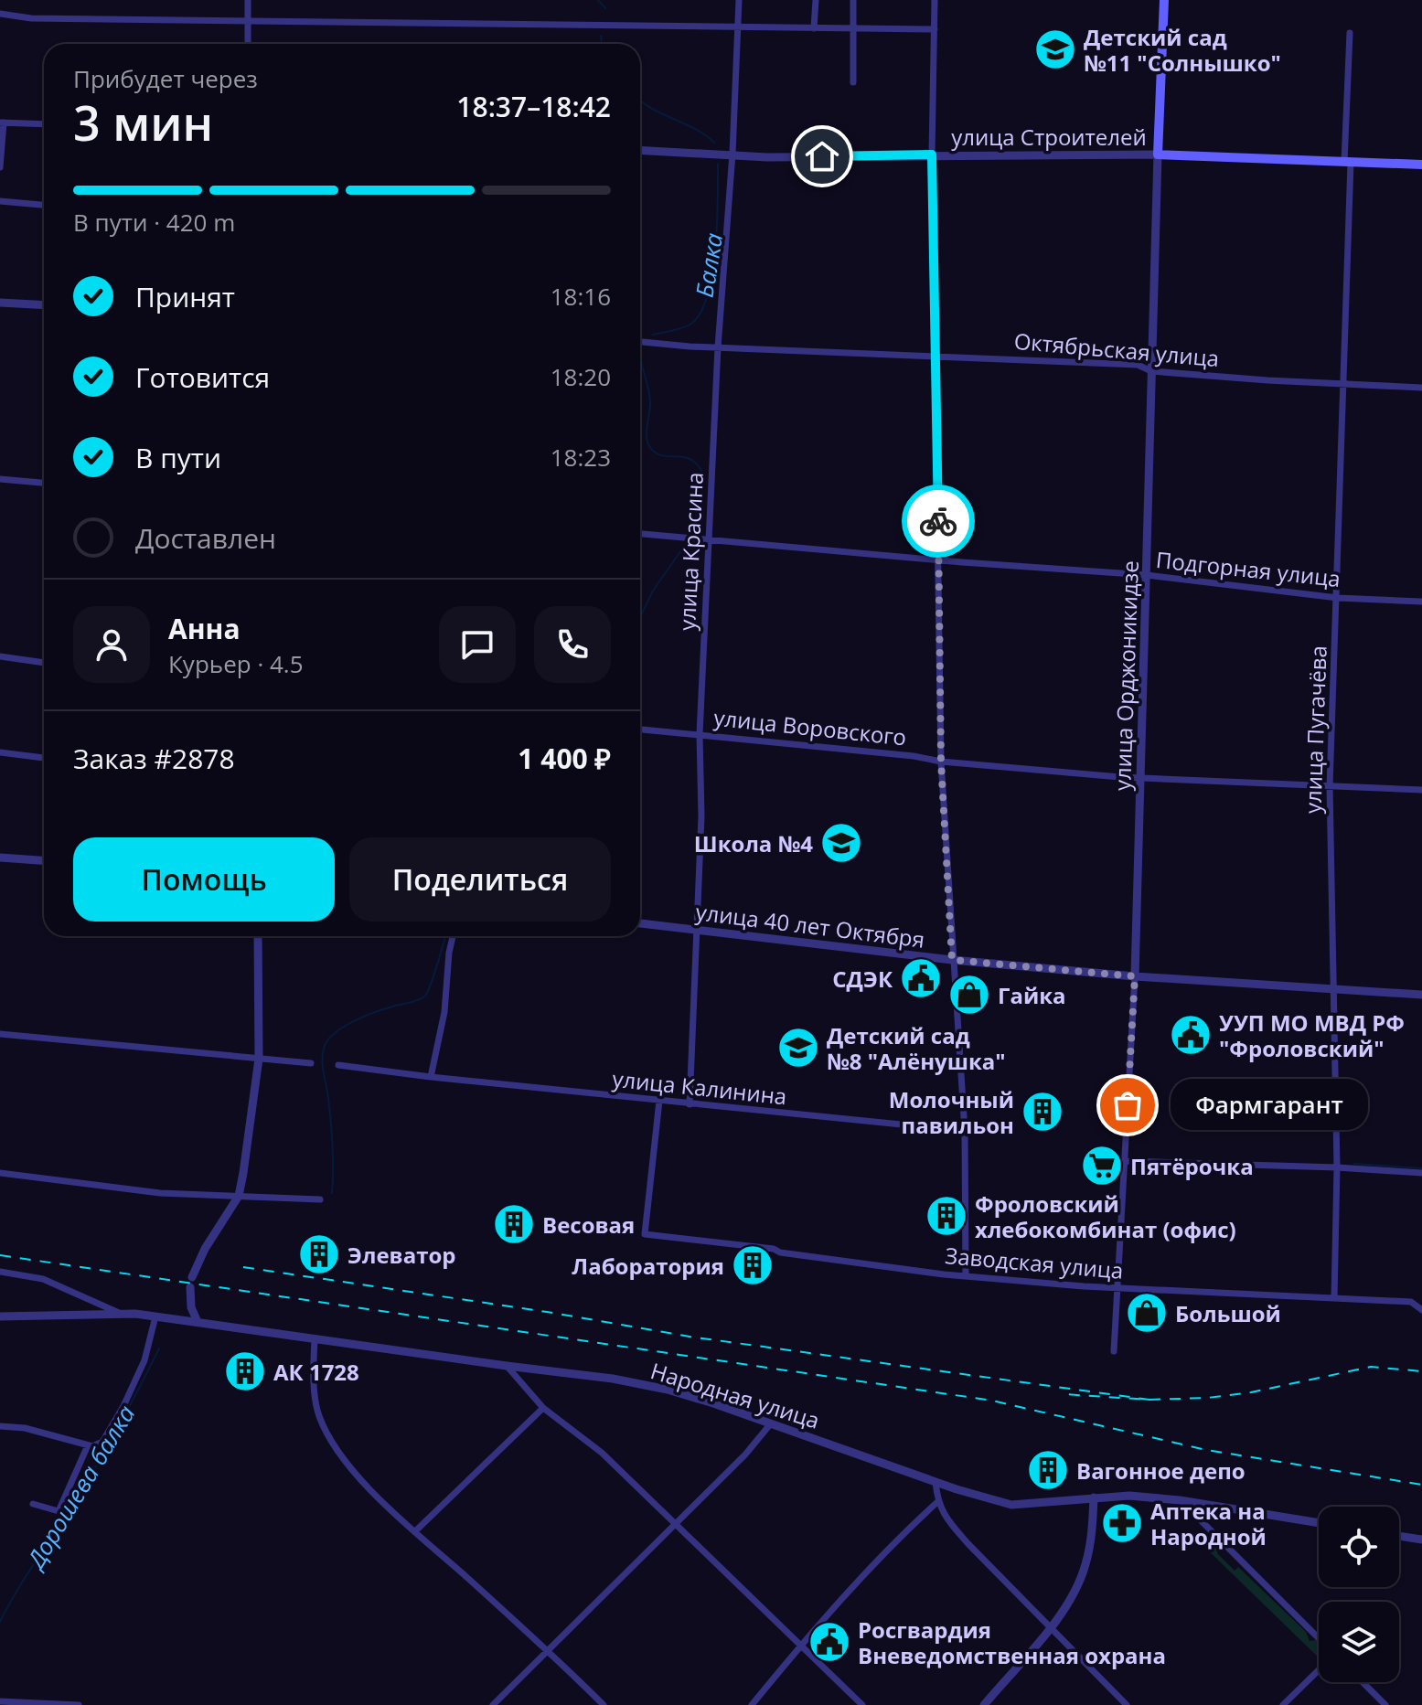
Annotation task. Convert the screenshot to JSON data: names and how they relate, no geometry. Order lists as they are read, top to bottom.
{
  "streets": {
    "main road": ["улица Строителей", "улица Орджоникидзе"],
    "street": [
      "Октябрьская улица",
      "улица Красина",
      "Подгорная улица",
      "улица Воровского",
      "улица Пугачёва",
      "улица 40 лет Октября",
      "улица Калинина",
      "Заводская улица",
      "Народная улица"
    ]
  },
  "crossings": [
    ["улица Строителей", "улица Красина"],
    ["улица Строителей", "улица Орджоникидзе"],
    ["улица Строителей", "улица Пугачёва"],
    ["Октябрьская улица", "улица Красина"],
    ["Октябрьская улица", "улица Орджоникидзе"],
    ["Октябрьская улица", "улица Пугачёва"],
    ["улица Красина", "Подгорная улица"],
    ["улица Красина", "улица Воровского"],
    ["улица Красина", "улица 40 лет Октября"],
    ["улица Красина", "улица Калинина"],
    ["Подгорная улица", "улица Орджоникидзе"],
    ["Подгорная улица", "улица Пугачёва"],
    ["улица Орджоникидзе", "улица Воровского"],
    ["улица Орджоникидзе", "улица 40 лет Октября"],
    ["улица Орджоникидзе", "Заводская улица"],
    ["улица Воровского", "улица Пугачёва"],
    ["улица Пугачёва", "улица 40 лет Октября"],
    ["улица Пугачёва", "Заводская улица"],
    ["улица Калинина", "Заводская улица"]
  ],
  "water": ["Балка", "Дорошева балка"],
  "places": {
    "school or university": ["Детский сад №11 \"Солнышко\"", "Школа №4", "Детский сад №8 \"Алёнушка\""],
    "public building": ["СДЭК", "УУП МО МВД РФ \"Фроловский\"", "Росгвардия Вневедомственная охрана"],
    "shop": ["Гайка", "Большой"],
    "other": ["Фармгарант"],
    "building": [
      "Молочный павильон",
      "Фроловский хлебокомбинат (офис)",
      "Весовая",
      "Элеватор",
      "Лаборатория",
      "АК 1728",
      "Вагонное депо"
    ],
    "supermarket": ["Пятёрочка"],
    "pharmacy": ["Аптека на Народной"]
  },
  "page": {
    "heading": ["3 мин", "Прибудет через", "18:37–18:42"],
    "panel": [
      "Анна",
      "Курьер · 4.5",
      "Заказ #2878",
      "1 400 ₽"
    ],
    "bar": "В пути · 420 m",
    "list": [
      ["Принят", "18:16"],
      ["Готовится", "18:20"],
      ["В пути", "18:23"],
      "Доставлен"
    ],
    "buttons": ["Помощь", "Поделиться"],
    "bubble": "Фармгарант"
  }
}
